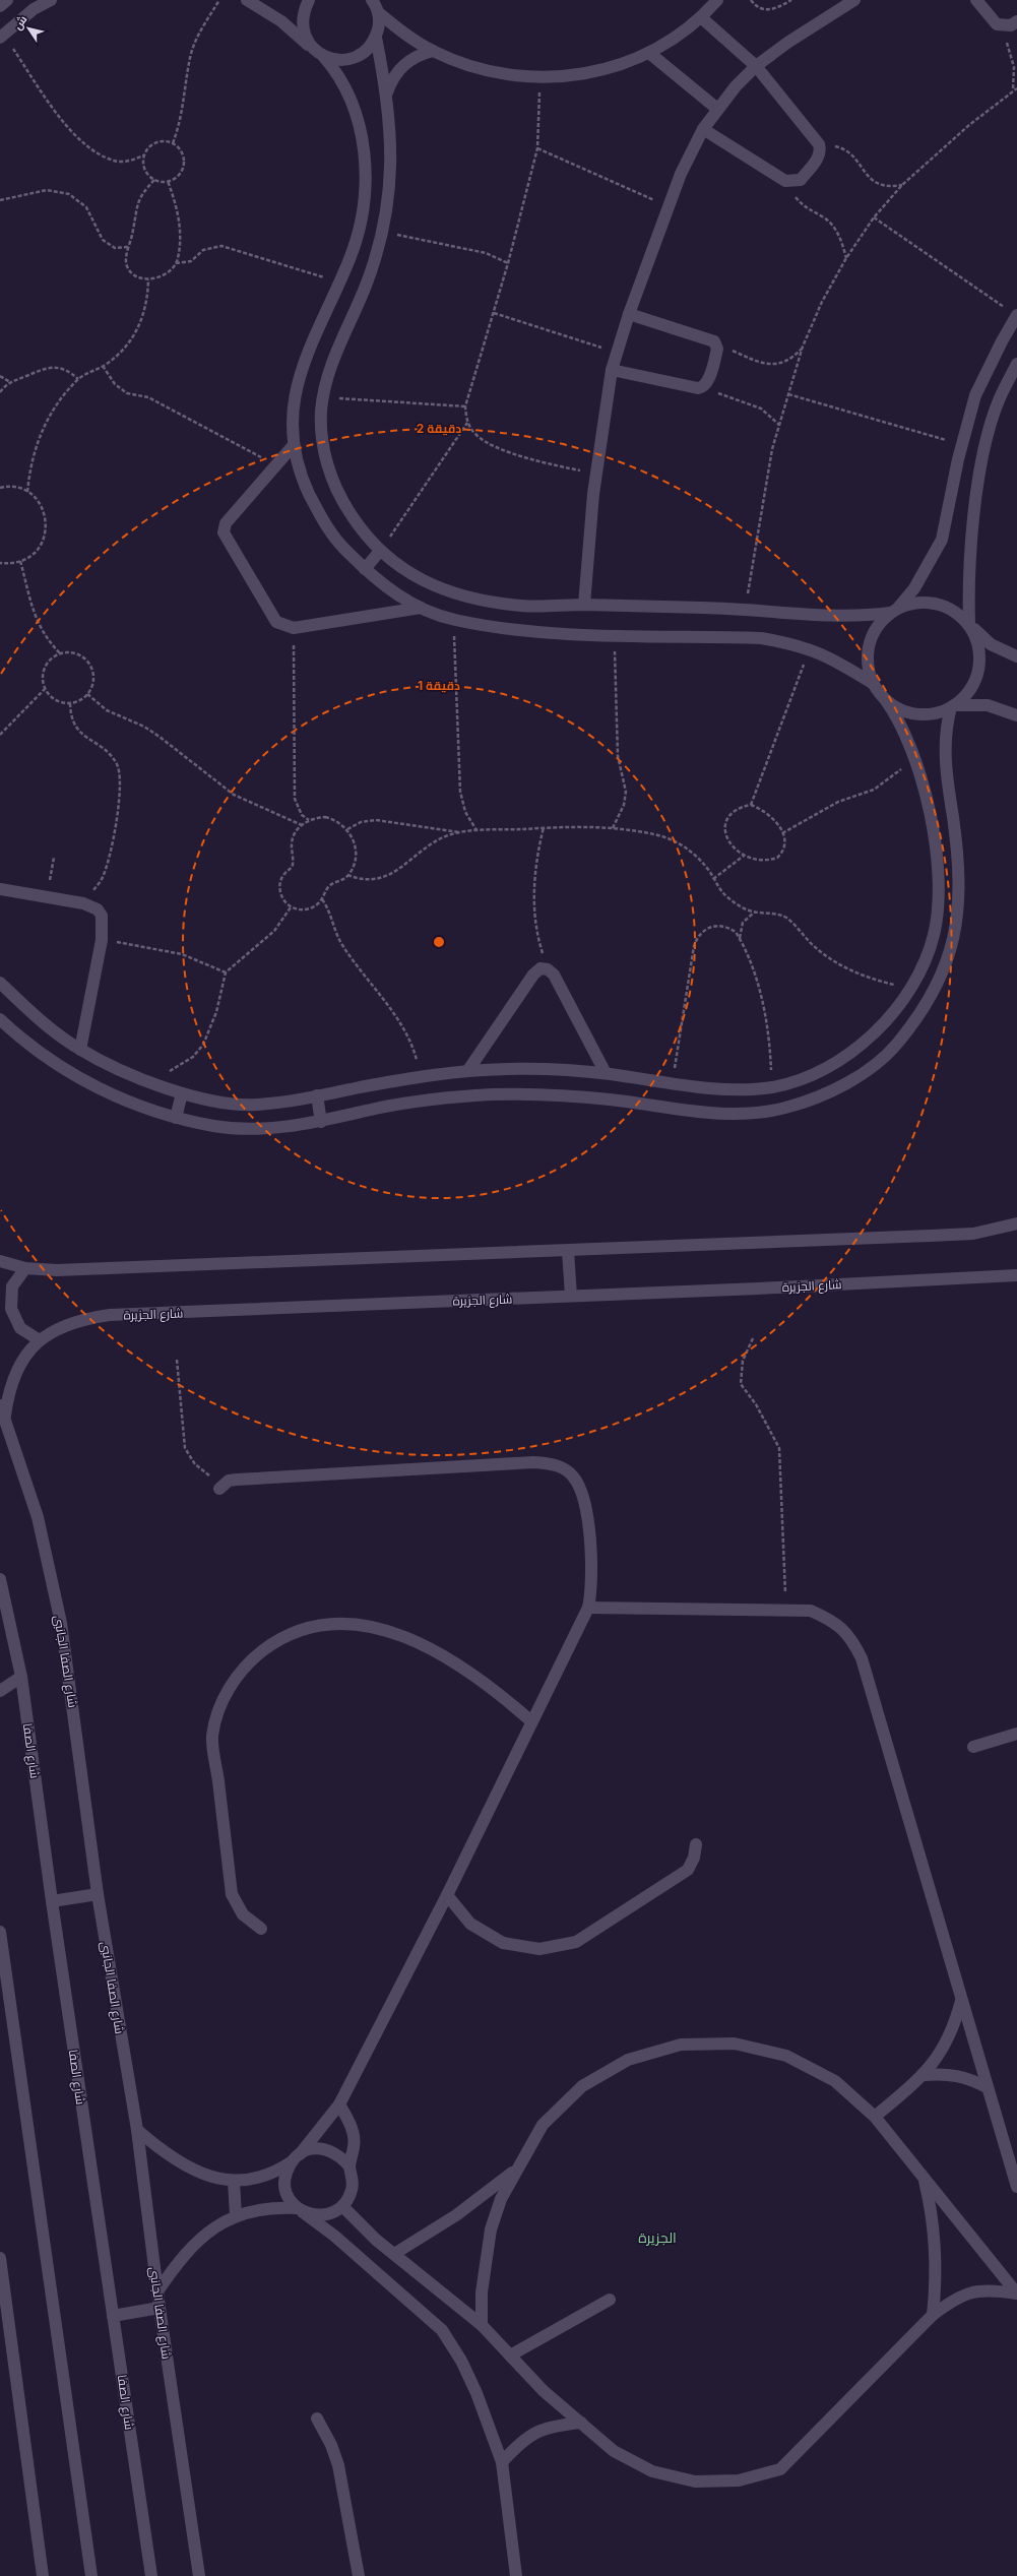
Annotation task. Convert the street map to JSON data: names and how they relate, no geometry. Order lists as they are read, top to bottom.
{
  "streets": {
    "street": ["شارع الجزيرة", "شارع الصفا الجانبى", "شارع الصفا"]
  },
  "crossings": [
    ["شارع الجزيرة", "شارع الصفا الجانبى"]
  ],
  "districts": ["الجزيرة"],
  "north": "top left",
  "rings": ["2 دقيقة", "1 دقيقة"]
}
